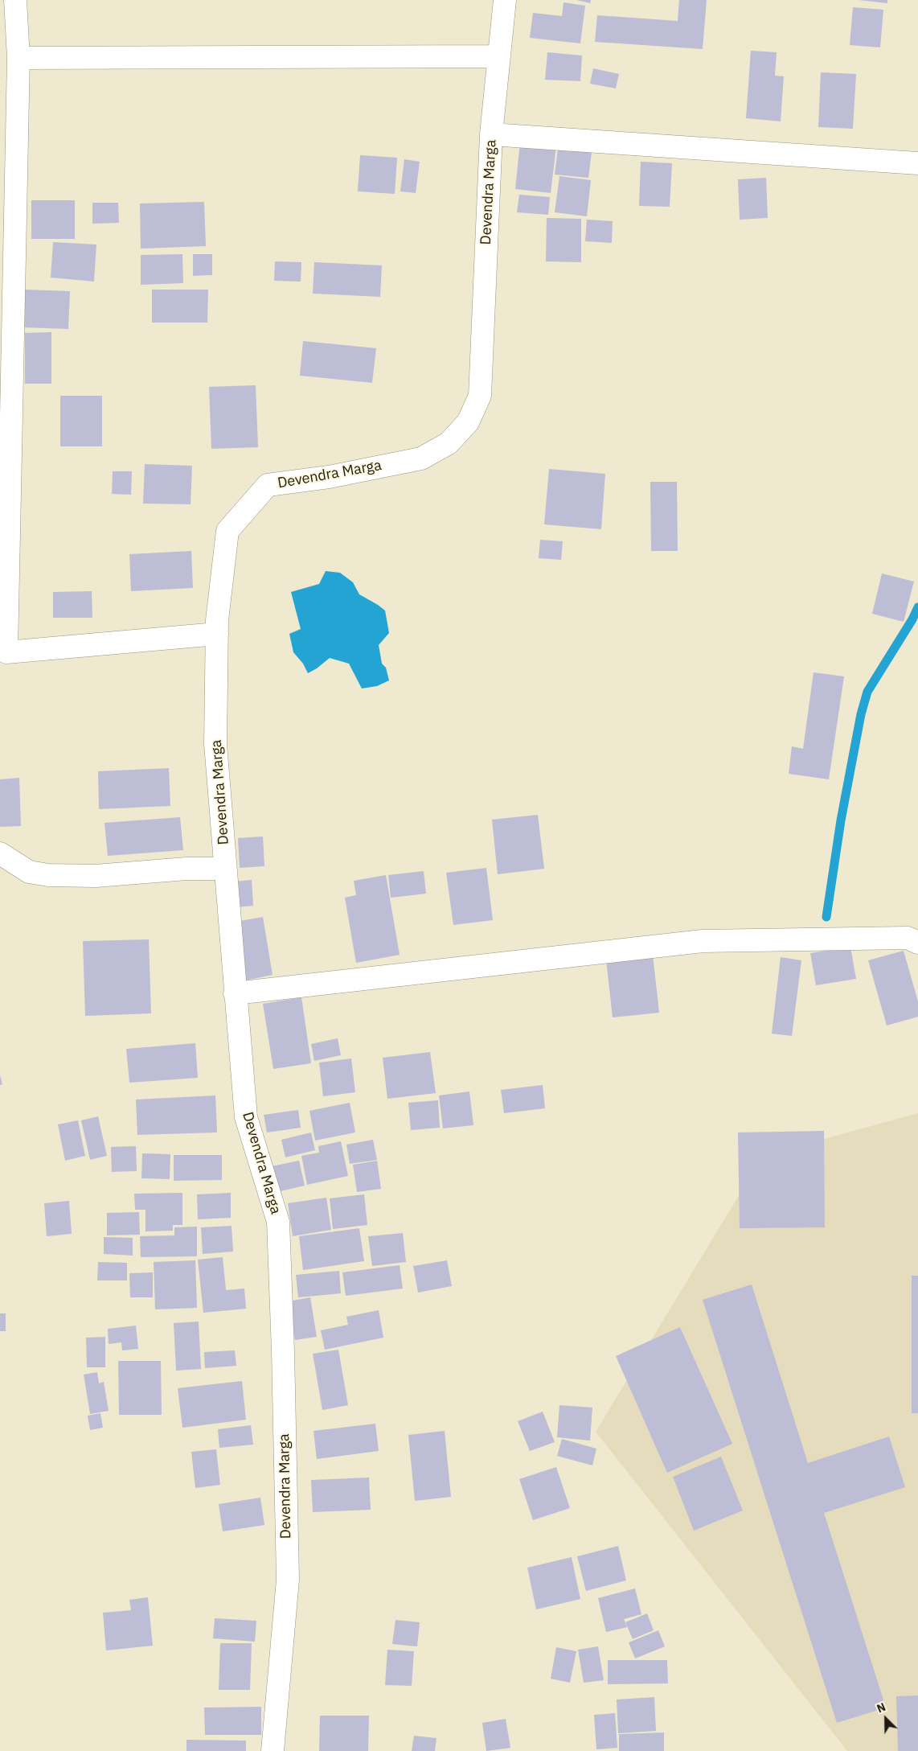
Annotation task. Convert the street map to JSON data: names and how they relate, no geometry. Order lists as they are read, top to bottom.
{
  "streets": {
    "street": ["Devendra Marga"]
  },
  "north": "top left"
}
